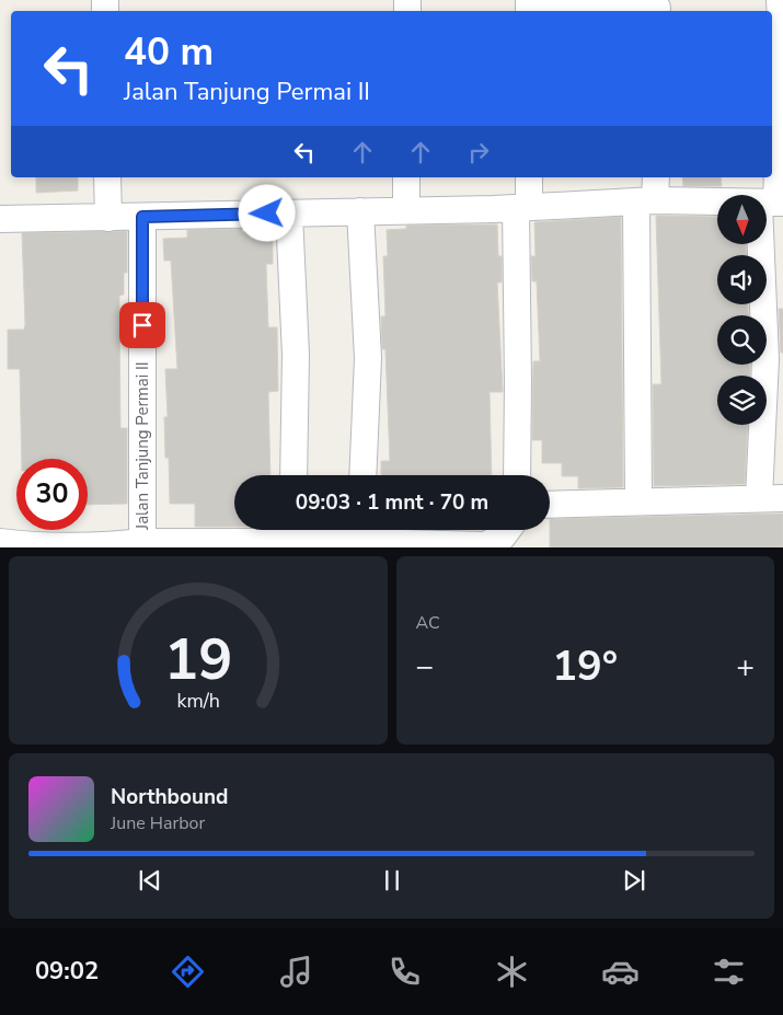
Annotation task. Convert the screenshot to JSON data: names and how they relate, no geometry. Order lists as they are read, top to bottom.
{
  "streets": {
    "street": ["Jalan Tanjung Permai II"]
  },
  "north": "bottom",
  "page": {
    "turn": ["40 m", "Jalan Tanjung Permai II"],
    "limit": "30",
    "trip": "09:03 · 1 mnt · 70 m",
    "tile": "AC",
    "heat": ["−", "19°", "+"],
    "song": ["Northbound", "June Harbor"],
    "tabs": "09:02",
    "gauge": ["19", "km/h"]
  }
}
